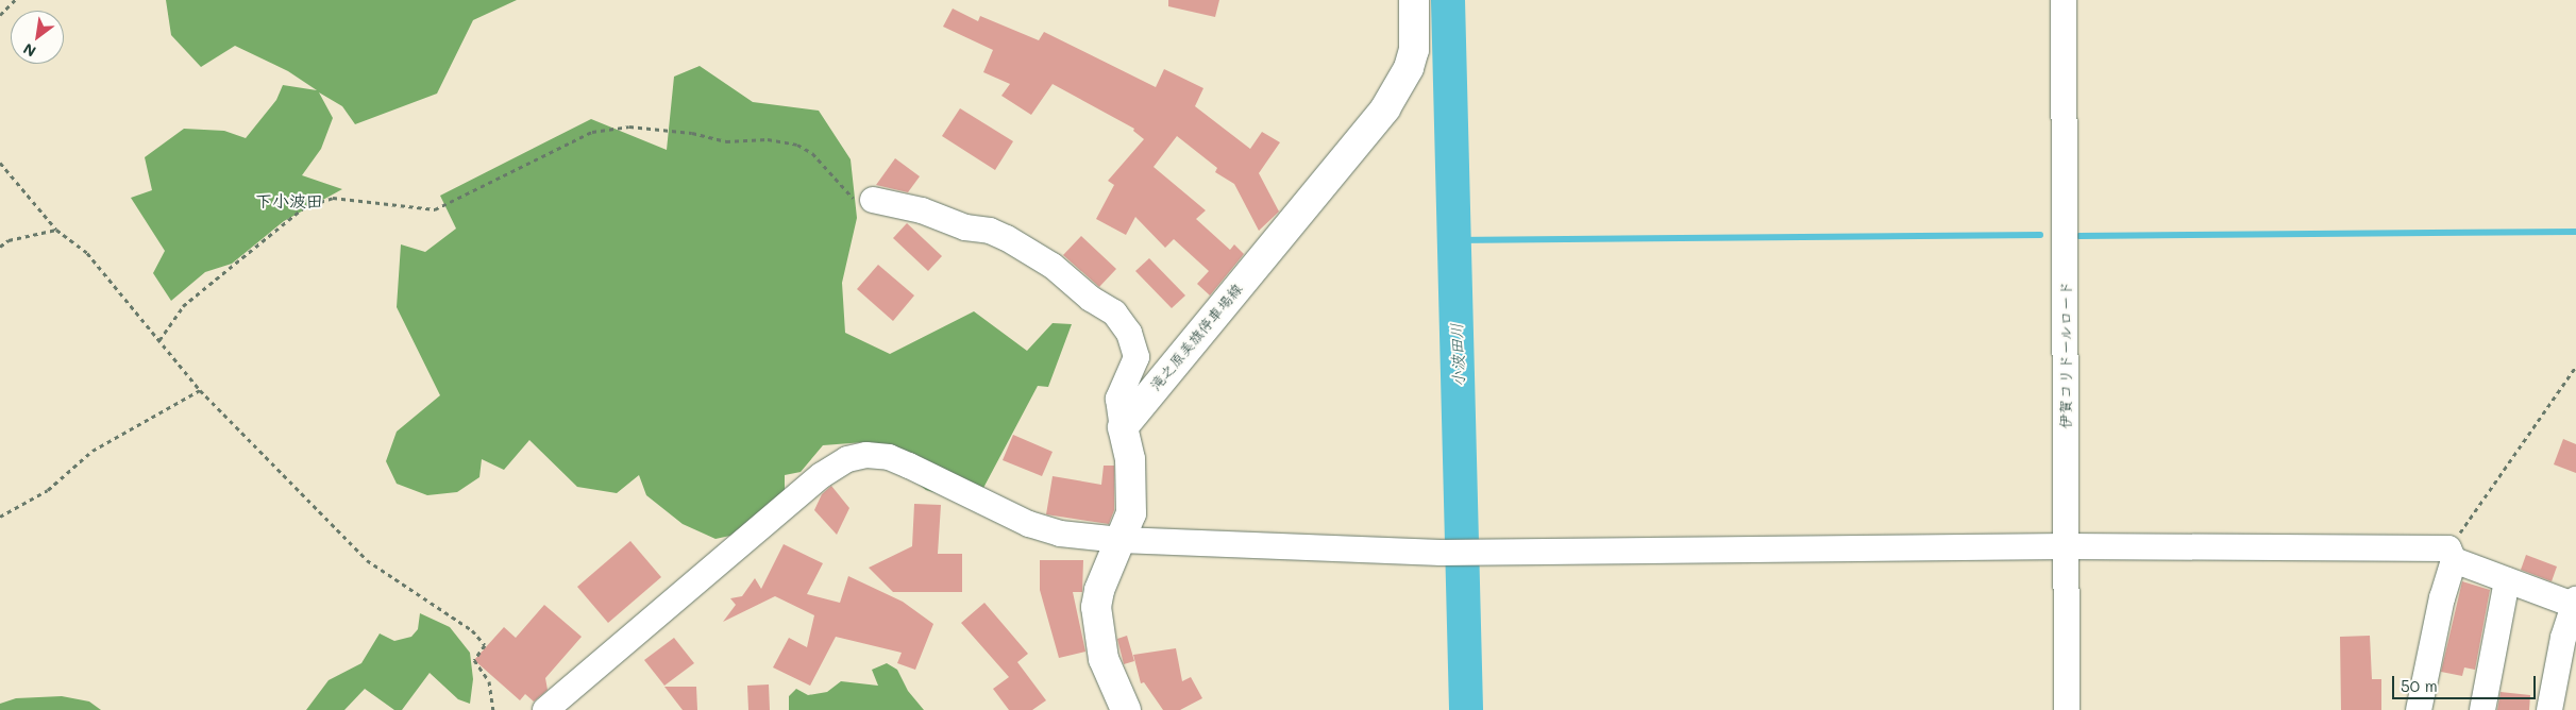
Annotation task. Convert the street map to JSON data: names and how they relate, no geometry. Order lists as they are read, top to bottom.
{
  "streets": {
    "main road": ["滝之原美旗停車場線"],
    "street": ["伊賀コリドールロード"]
  },
  "districts": ["下小波田"],
  "water": ["小波田川"],
  "scale_bar": "50 m",
  "north": "bottom left"
}
